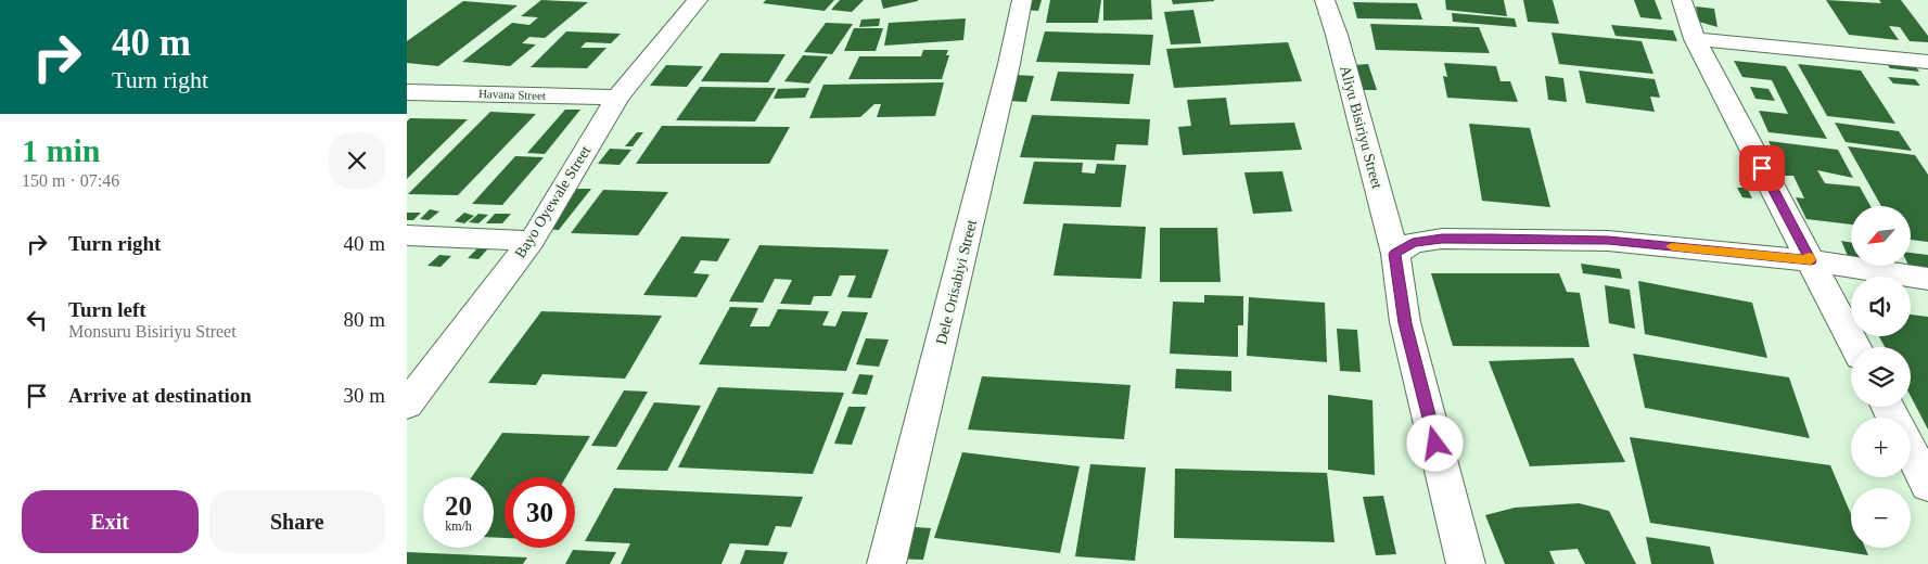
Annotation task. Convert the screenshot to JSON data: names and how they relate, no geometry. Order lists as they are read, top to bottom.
{
  "streets": {
    "street": [
      "Havana Street",
      "Aliyu Bisiriyu Street",
      "Bayo Oyewale Street",
      "Dele Orisabiyi Street"
    ]
  },
  "crossings": [
    ["Havana Street", "Bayo Oyewale Street"]
  ],
  "north": "bottom left",
  "page": {
    "turn": ["40 m", "Turn right"],
    "heading": ["1 min", "150 m · 07:46"],
    "list": [
      {
        "name": "Turn right",
        "value": "40 m"
      },
      {
        "name": "Turn left",
        "note": "Monsuru Bisiriyu Street",
        "value": "80 m"
      },
      {
        "name": "Arrive at destination",
        "value": "30 m"
      }
    ],
    "map_buttons": ["+", "−"],
    "speed": "20 km/h",
    "limit": "30",
    "buttons": ["Exit", "Share"]
  }
}
